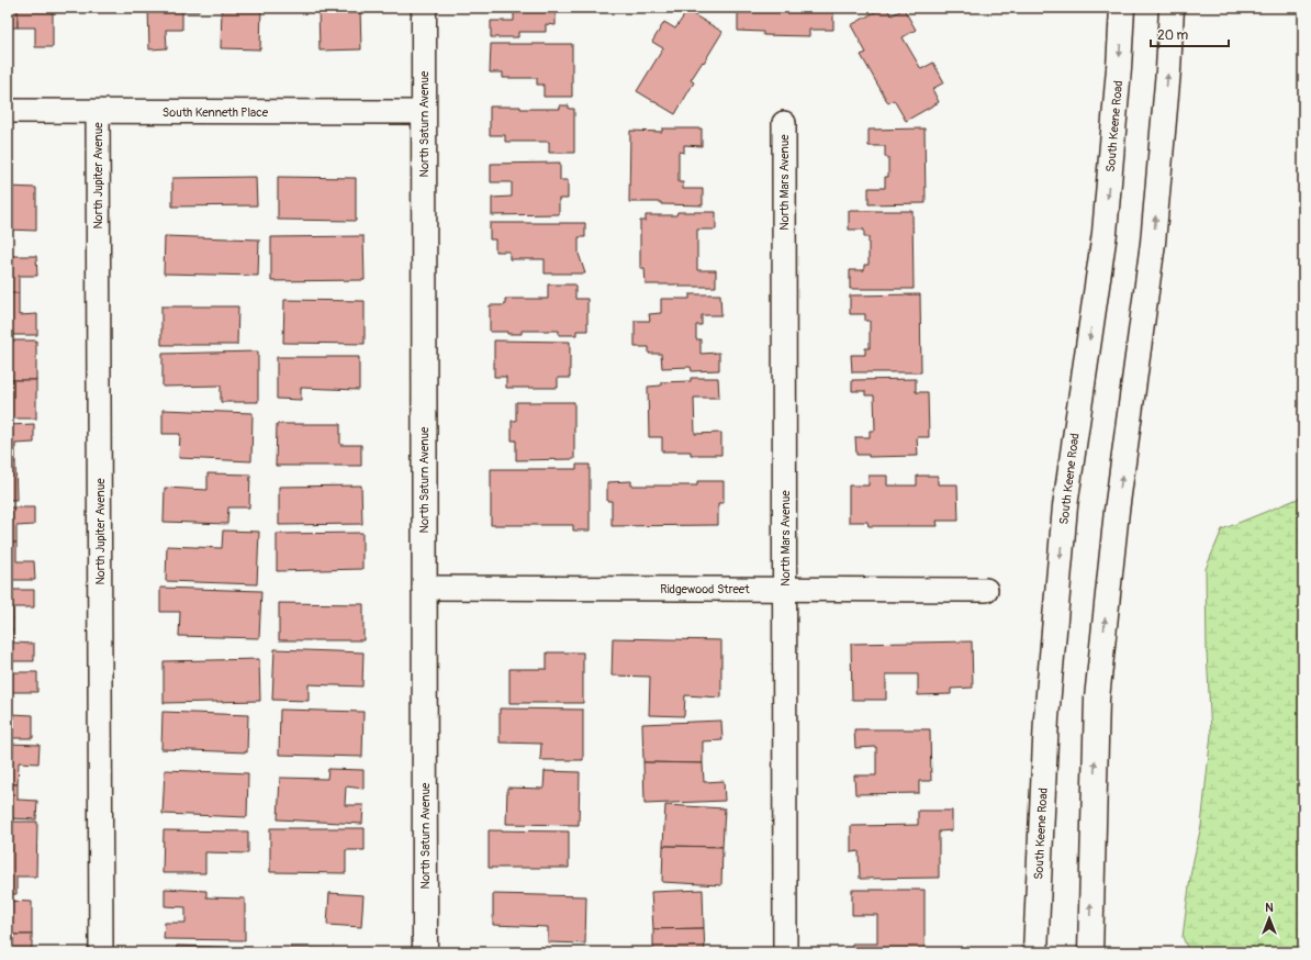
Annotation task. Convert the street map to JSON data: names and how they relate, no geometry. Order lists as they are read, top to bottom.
{
  "streets": {
    "main road": ["North Saturn Avenue", "South Keene Road"],
    "street": [
      "South Kenneth Place",
      "North Jupiter Avenue",
      "North Mars Avenue",
      "Ridgewood Street"
    ]
  },
  "crossings": [
    ["South Kenneth Place", "North Saturn Avenue"],
    ["South Kenneth Place", "North Jupiter Avenue"],
    ["North Saturn Avenue", "Ridgewood Street"],
    ["North Mars Avenue", "Ridgewood Street"]
  ],
  "scale_bar": "20 m",
  "north": "top"
}
